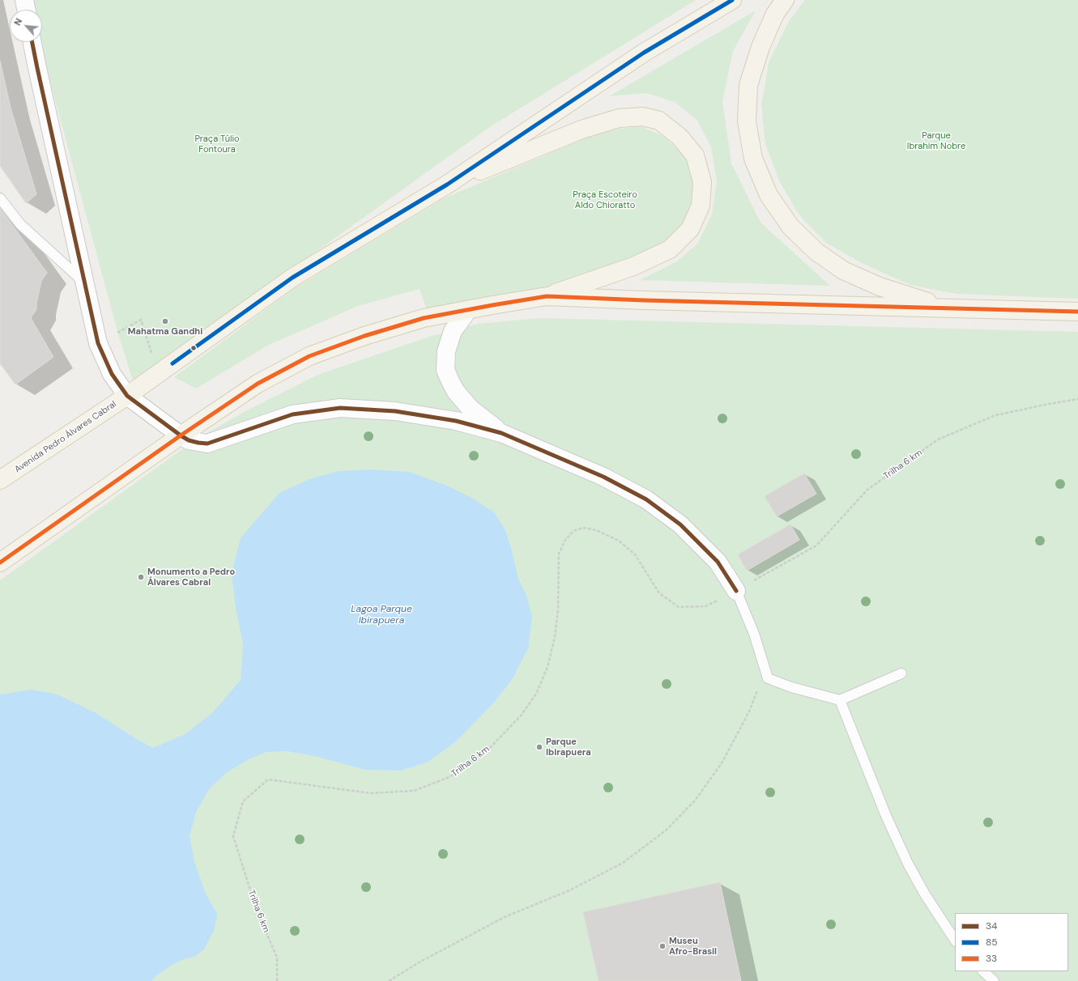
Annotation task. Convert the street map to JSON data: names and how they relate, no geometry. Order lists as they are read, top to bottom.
{
  "streets": {
    "main road": ["Avenida Pedro Álvares Cabral"],
    "path": ["Trilha 6 km"]
  },
  "water": ["Lagoa Parque Ibirapuera"],
  "parks": ["Parque Ibrahim Nobre", "Praça Túlio Fontoura", "Praça Escoteiro Aldo Chioratto"],
  "places": [
    "Mahatma Gandhi",
    "Monumento a Pedro Álvares Cabral",
    "Parque Ibirapuera",
    "Museu Afro-Brasil"
  ],
  "lines": ["transit line 85", "transit line 34", "transit line 33"],
  "legend": ["34", "85", "33"],
  "north": "top left"
}
